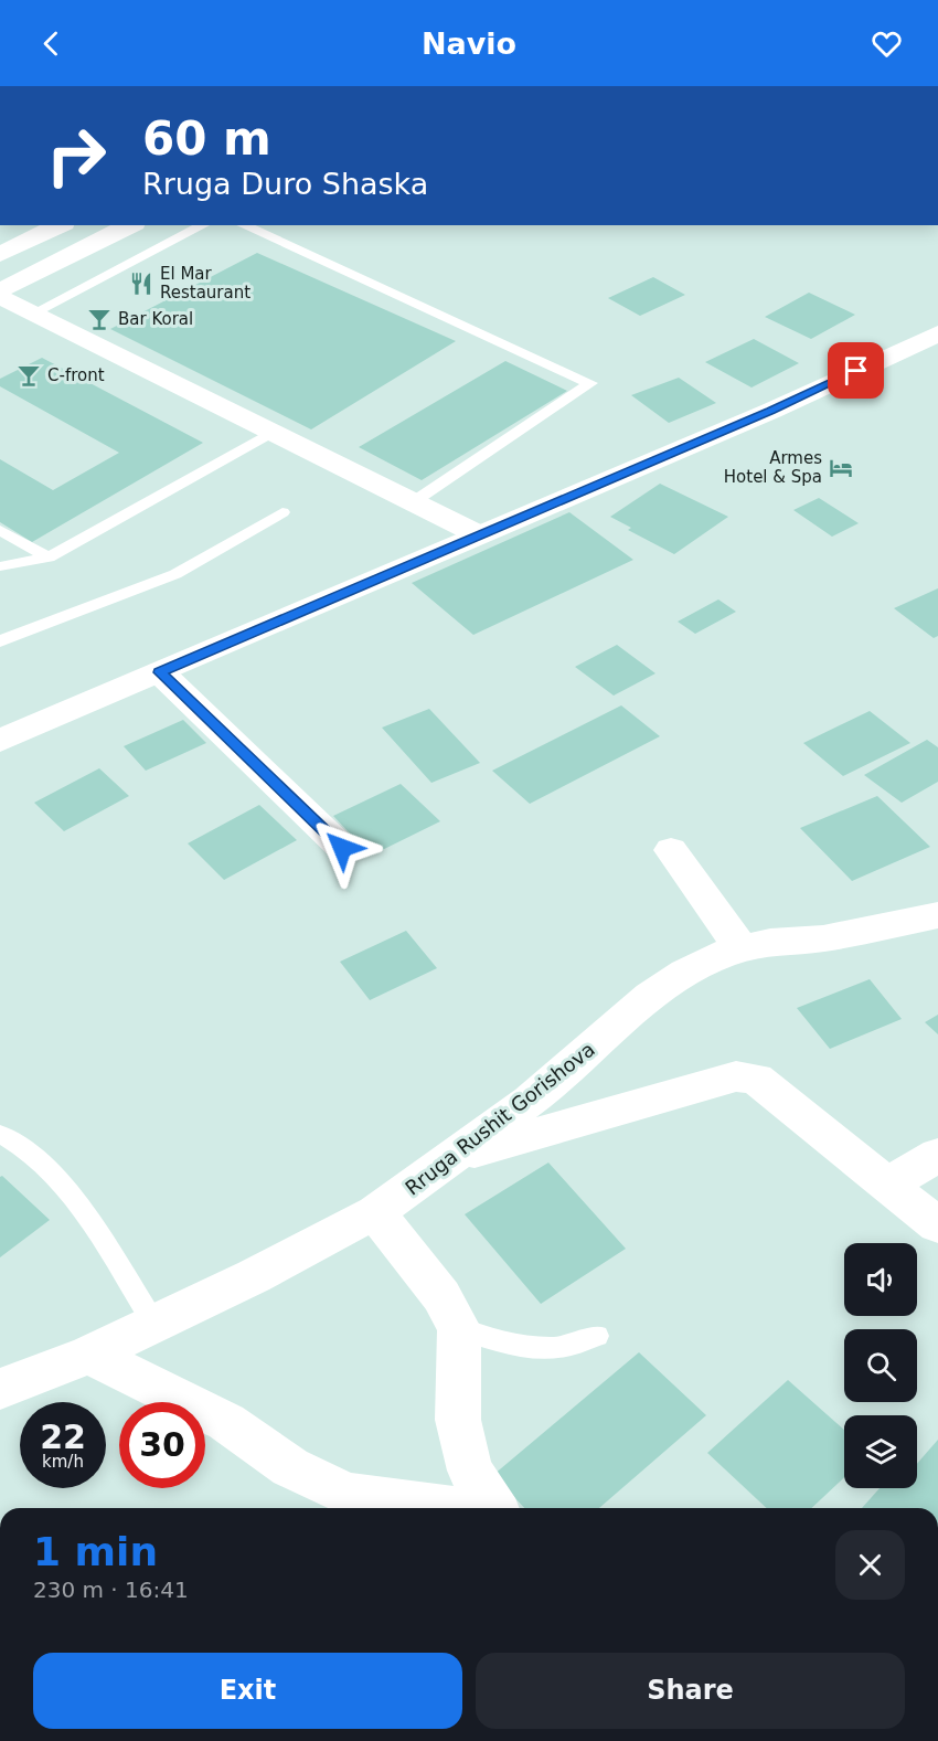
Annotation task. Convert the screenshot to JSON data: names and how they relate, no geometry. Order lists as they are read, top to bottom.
{
  "streets": {
    "street": ["Rruga Rushit Gorishova"]
  },
  "places": {
    "restaurant": ["El Mar Restaurant"],
    "bar": ["Bar Koral", "C-front"],
    "hotel": ["Armes Hotel & Spa"]
  },
  "page": {
    "header": "Navio",
    "turn": ["60 m", "Rruga Duro Shaska"],
    "speed": "22 km/h",
    "limit": "30",
    "heading": ["1 min", "230 m · 16:41"],
    "buttons": ["Exit", "Share"]
  }
}
